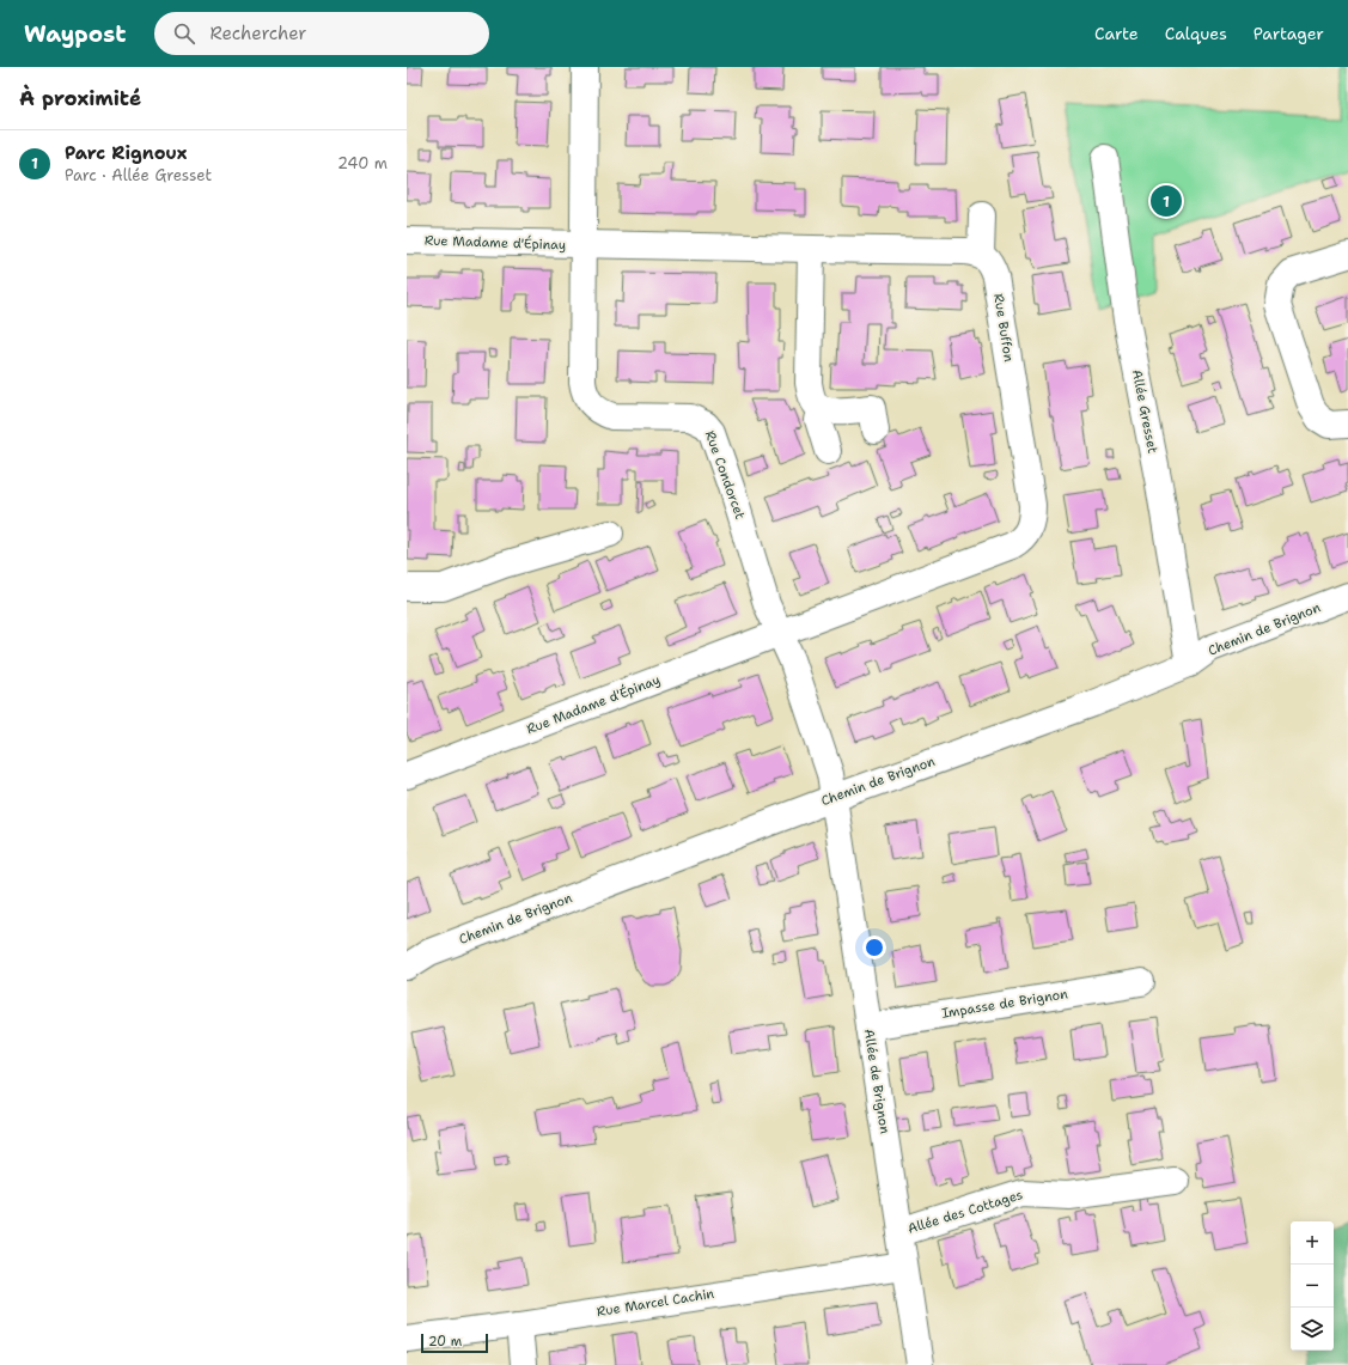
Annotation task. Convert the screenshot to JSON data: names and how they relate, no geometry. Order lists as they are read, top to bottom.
{
  "streets": {
    "street": [
      "Rue Madame d'Épinay",
      "Rue Buffon",
      "Allée Gresset",
      "Rue Condorcet",
      "Chemin de Brignon",
      "Impasse de Brignon",
      "Allée de Brignon",
      "Allée des Cottages",
      "Rue Marcel Cachin"
    ]
  },
  "crossings": [
    ["Rue Madame d'Épinay", "Rue Buffon"],
    ["Rue Madame d'Épinay", "Rue Condorcet"],
    ["Rue Buffon", "Rue Condorcet"],
    ["Allée Gresset", "Chemin de Brignon"],
    ["Rue Condorcet", "Chemin de Brignon"],
    ["Rue Condorcet", "Allée de Brignon"],
    ["Chemin de Brignon", "Allée de Brignon"],
    ["Impasse de Brignon", "Allée de Brignon"],
    ["Allée de Brignon", "Allée des Cottages"],
    ["Allée de Brignon", "Rue Marcel Cachin"]
  ],
  "scale_bar": "20 m",
  "page": {
    "header": "Waypost",
    "search": "Rechercher",
    "nav": ["Carte", "Calques", "Partager"],
    "heading": "À proximité",
    "list": [
      {
        "mark": "1",
        "name": "Parc Rignoux",
        "note": "Parc · Allée Gresset",
        "value": "240 m"
      }
    ],
    "pins": "1",
    "map_buttons": ["+", "−"],
    "scale": "20 m"
  }
}
